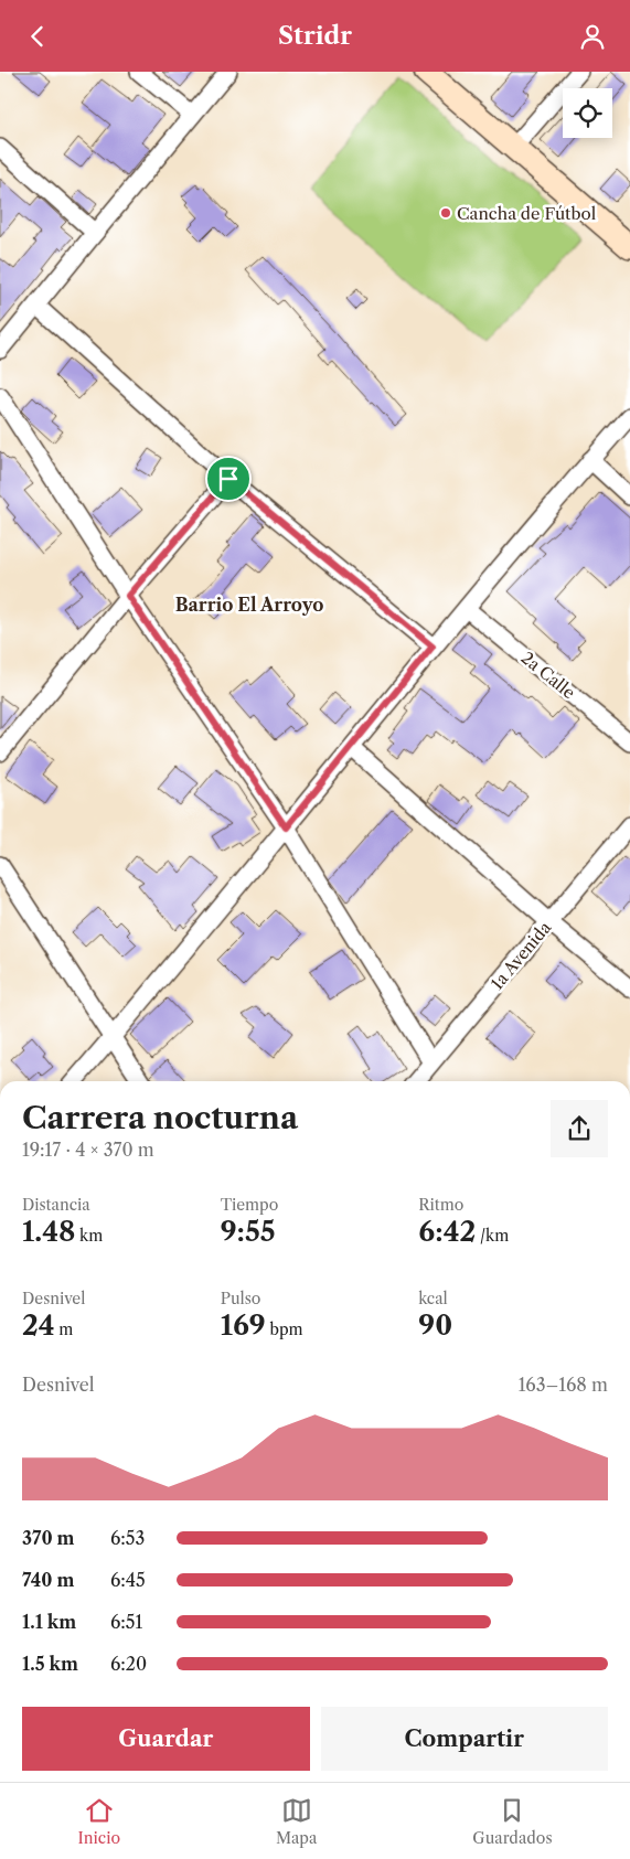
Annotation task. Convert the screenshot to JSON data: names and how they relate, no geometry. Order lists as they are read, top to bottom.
{
  "streets": {
    "street": ["2a Calle", "1a Avenida"]
  },
  "districts": ["Barrio El Arroyo"],
  "places": ["Cancha de Fútbol"],
  "page": {
    "header": "Stridr",
    "heading": ["Carrera nocturna", "19:17 · 4 × 370 m"],
    "stats": [
      ["Distancia", "1.48 km"],
      ["Tiempo", "9:55"],
      ["Ritmo", "6:42 /km"],
      ["Desnivel", "24 m"],
      ["Pulso", "169 bpm"],
      ["kcal", "90"]
    ],
    "chart": ["Desnivel", "163–168 m"],
    "list": [
      {
        "name": "370 m",
        "note": "6:53"
      },
      {
        "name": "740 m",
        "note": "6:45"
      },
      {
        "name": "1.1 km",
        "note": "6:51"
      },
      {
        "name": "1.5 km",
        "note": "6:20"
      }
    ],
    "buttons": ["Guardar", "Compartir"],
    "tabs": ["Inicio", "Mapa", "Guardados"]
  }
}
